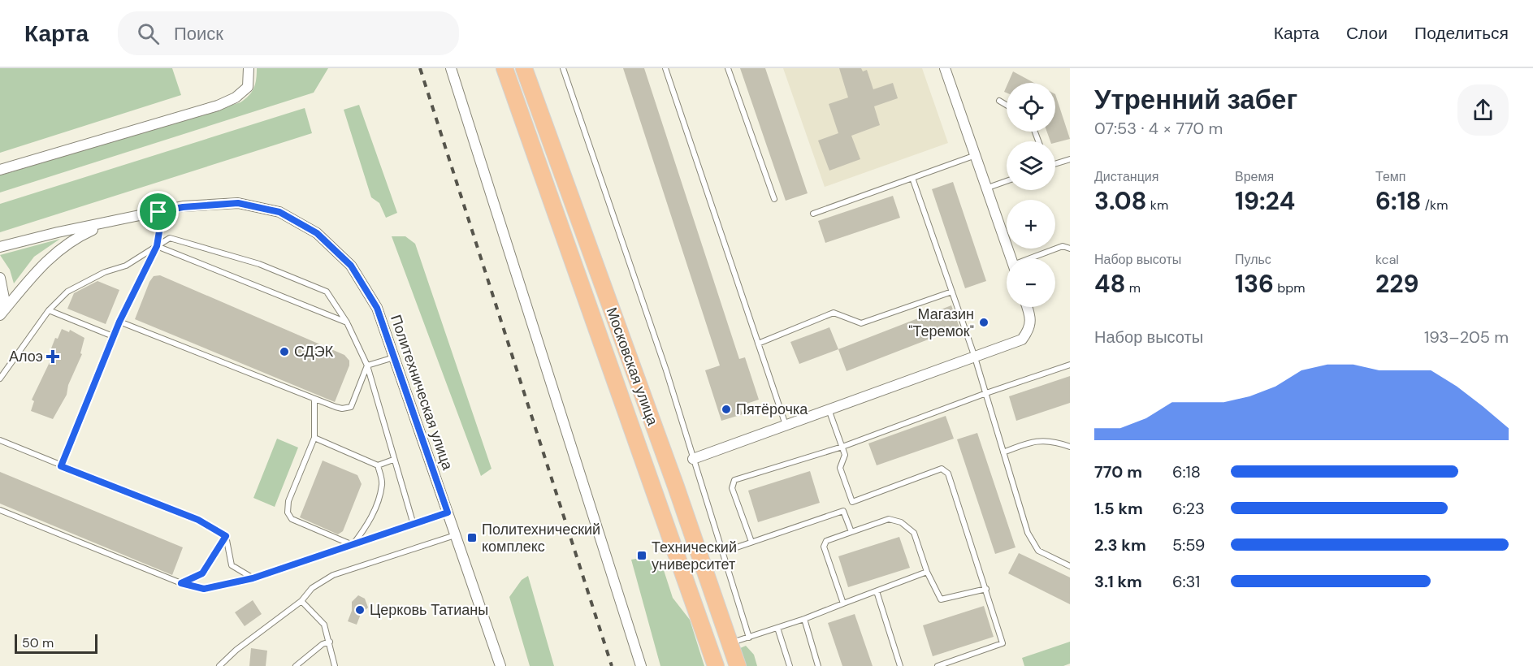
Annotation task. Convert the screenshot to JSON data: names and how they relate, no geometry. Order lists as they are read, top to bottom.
{
  "streets": {
    "main road": ["Московская улица"],
    "street": ["Политехническая улица"]
  },
  "places": {
    "other": [
      "Магазин \"Теремок\"",
      "СДЭК",
      "Пятёрочка",
      "Церковь Татианы"
    ],
    "health": ["Алоэ"],
    "transit": ["Политехнический комплекс", "Технический университет"]
  },
  "scale_bar": "50 m",
  "page": {
    "header": "Карта",
    "search": "Поиск",
    "nav": ["Карта", "Слои", "Поделиться"],
    "heading": ["Утренний забег", "07:53 · 4 × 770 m"],
    "map_buttons": ["+", "−"],
    "stats": [
      ["Дистанция", "3.08 km"],
      ["Время", "19:24"],
      ["Темп", "6:18 /km"],
      ["Набор высоты", "48 m"],
      ["Пульс", "136 bpm"],
      ["kcal", "229"]
    ],
    "chart": ["Набор высоты", "193–205 m"],
    "list": [
      {
        "name": "770 m",
        "note": "6:18"
      },
      {
        "name": "1.5 km",
        "note": "6:23"
      },
      {
        "name": "2.3 km",
        "note": "5:59"
      },
      {
        "name": "3.1 km",
        "note": "6:31"
      }
    ],
    "scale": "50 m"
  }
}
